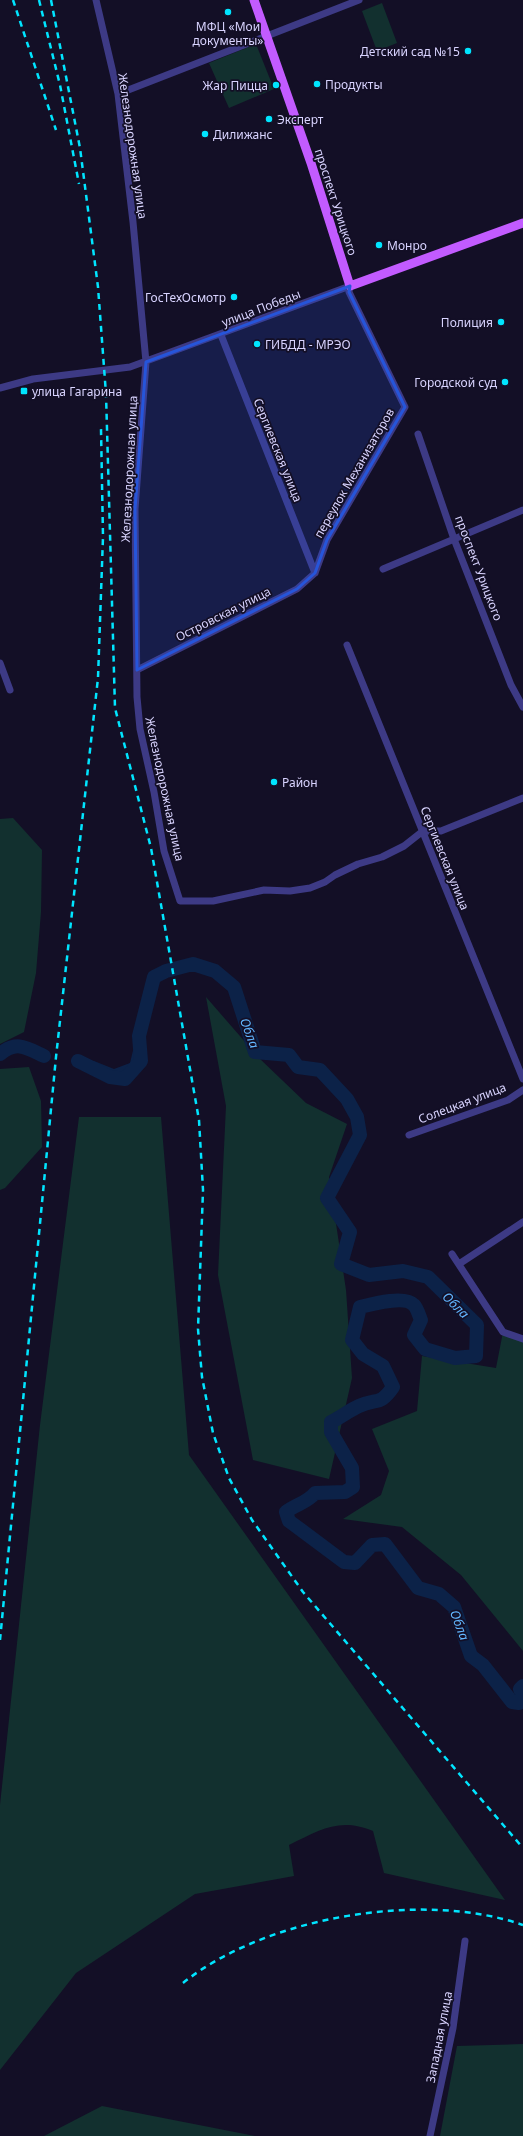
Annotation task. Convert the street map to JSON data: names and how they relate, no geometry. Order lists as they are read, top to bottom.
{
  "streets": {
    "main road": ["проспект Урицкого", "улица Победы"],
    "street": [
      "Железнодорожная улица",
      "Сергиевская улица",
      "переулок Механизаторов",
      "Островская улица",
      "Солецкая улица",
      "Западная улица"
    ]
  },
  "crossings": [
    ["Железнодорожная улица", "улица Победы"],
    ["Железнодорожная улица", "Сергиевская улица"],
    ["Железнодорожная улица", "Островская улица"],
    ["проспект Урицкого", "улица Победы"],
    ["проспект Урицкого", "переулок Механизаторов"],
    ["улица Победы", "Сергиевская улица"],
    ["Сергиевская улица", "переулок Механизаторов"],
    ["Сергиевская улица", "Островская улица"],
    ["переулок Механизаторов", "Островская улица"]
  ],
  "water": ["Обла"],
  "places": {
    "other": [
      "МФЦ «Мои документы»",
      "Детский сад №15",
      "Продукты",
      "Жар Пицца",
      "Эксперт",
      "Дилижанс",
      "Монро",
      "ГосТехОсмотр",
      "Полиция",
      "ГИБДД - МРЭО",
      "Городской суд",
      "Район"
    ],
    "transit": ["улица Гагарина"]
  }
}
